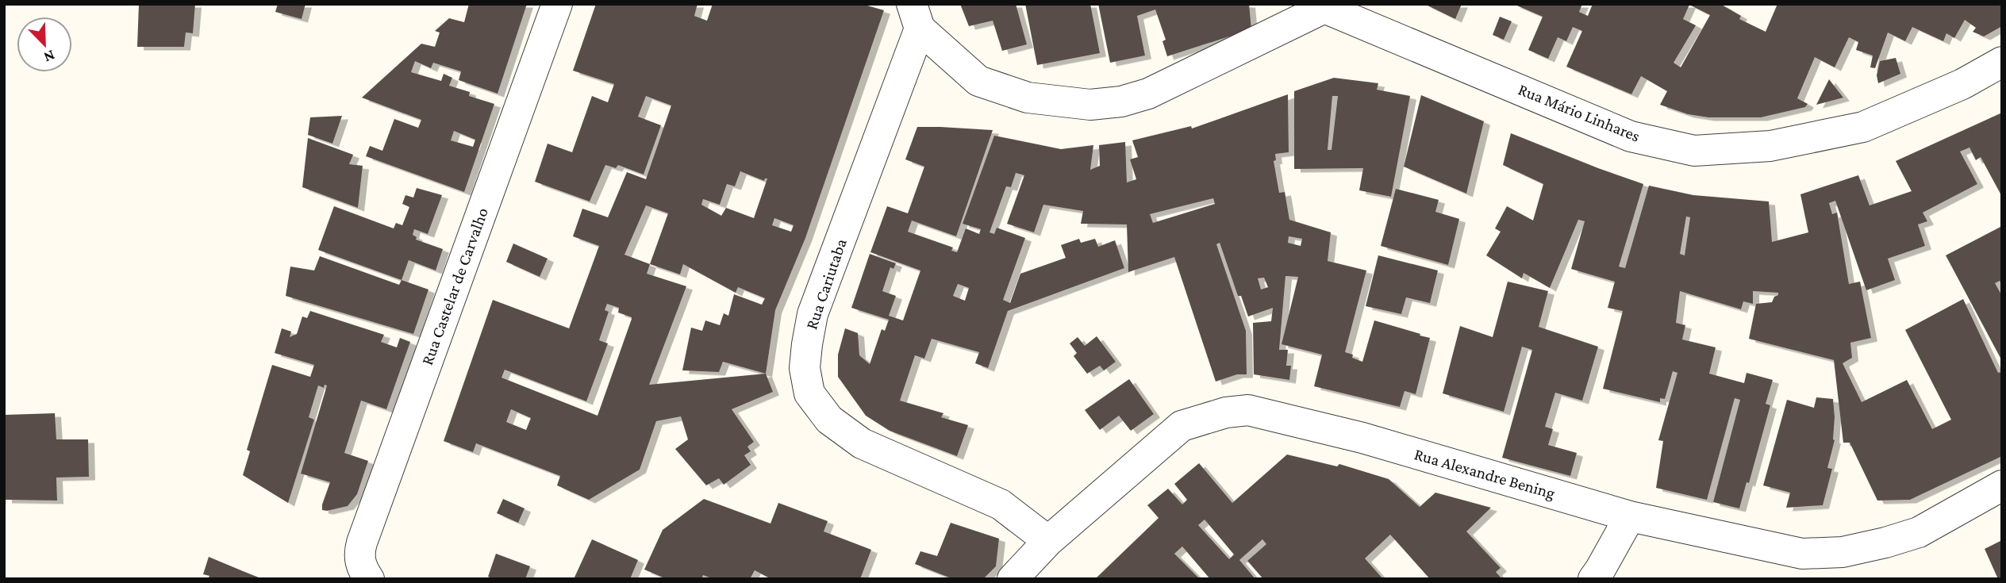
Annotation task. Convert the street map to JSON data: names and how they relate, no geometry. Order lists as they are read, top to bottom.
{
  "streets": {
    "street": [
      "Rua Mário Linhares",
      "Rua Cariutaba",
      "Rua Castelar de Carvalho",
      "Rua Alexandre Bening"
    ]
  },
  "crossings": [
    ["Rua Cariutaba", "Rua Alexandre Bening"]
  ],
  "north": "bottom right"
}
